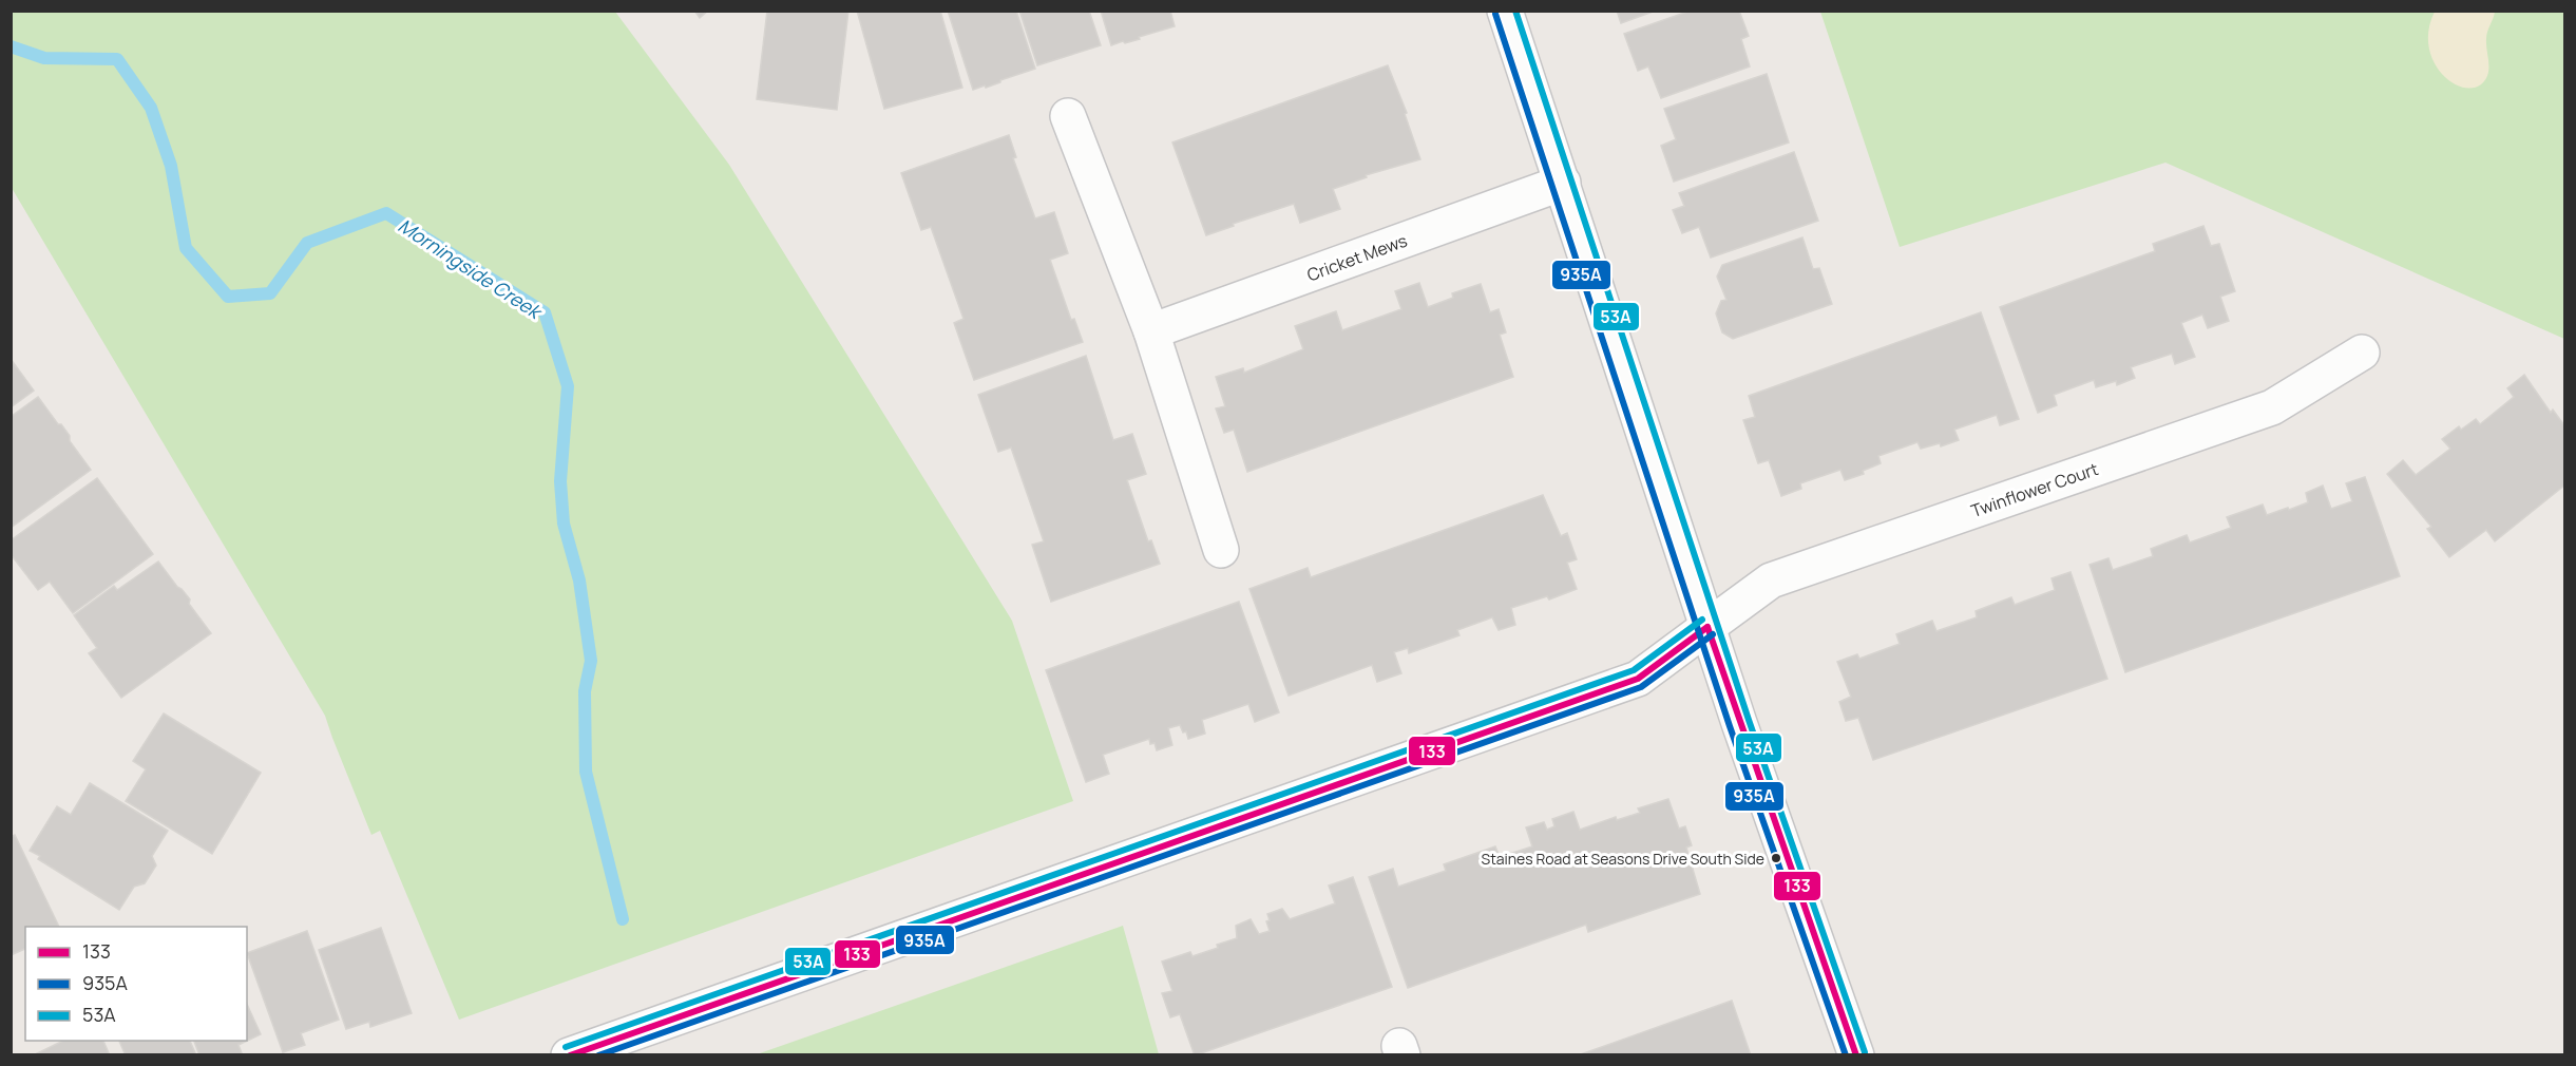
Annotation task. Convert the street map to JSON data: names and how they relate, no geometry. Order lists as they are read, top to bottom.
{
  "streets": {
    "street": ["Cricket Mews", "Twinflower Court"]
  },
  "water": ["Morningside Creek"],
  "places": ["Staines Road at Seasons Drive South Side"],
  "lines": ["transit line 53A", "transit line 935A", "transit line 133"],
  "legend": ["133", "935A", "53A"]
}
